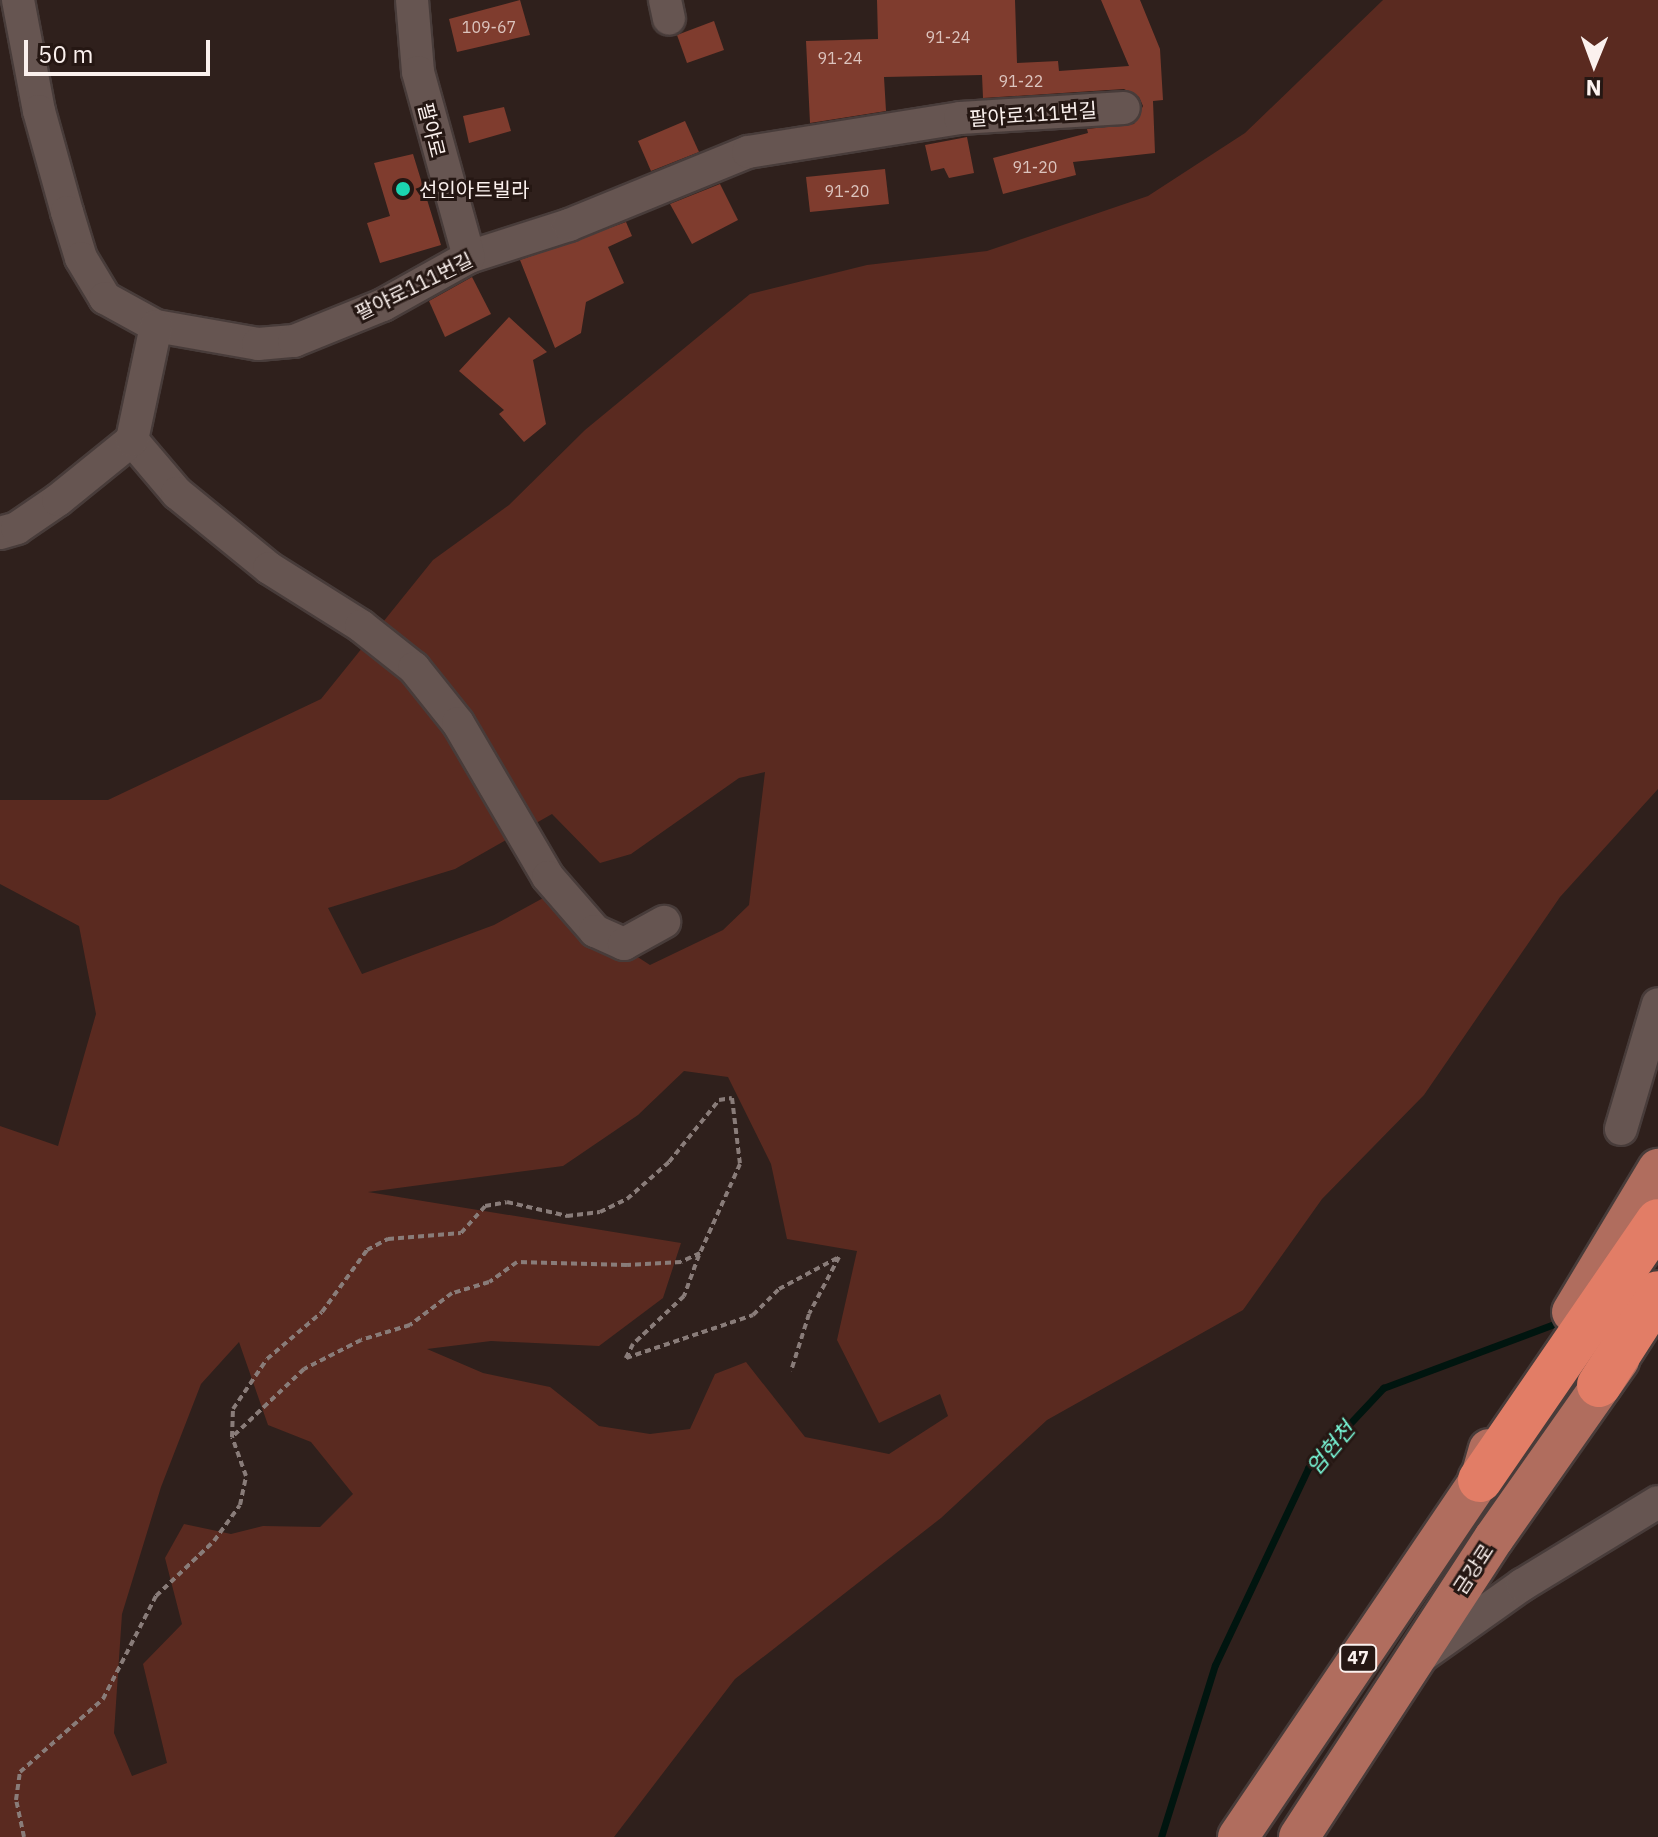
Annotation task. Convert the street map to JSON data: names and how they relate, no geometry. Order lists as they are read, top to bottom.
{
  "streets": {
    "highway": ["47"],
    "main road": ["금강로"],
    "street": ["팔야로111번길", "팔야로"]
  },
  "crossings": [
    ["팔야로111번길", "팔야로"],
    ["금강로", "47"]
  ],
  "water": ["엄현천"],
  "places": ["선인아트빌라"],
  "house_numbers": [
    "109-67",
    "91-24",
    "91-24",
    "91-22",
    "91-20",
    "91-20"
  ],
  "scale_bar": "50 m",
  "north": "bottom"
}
